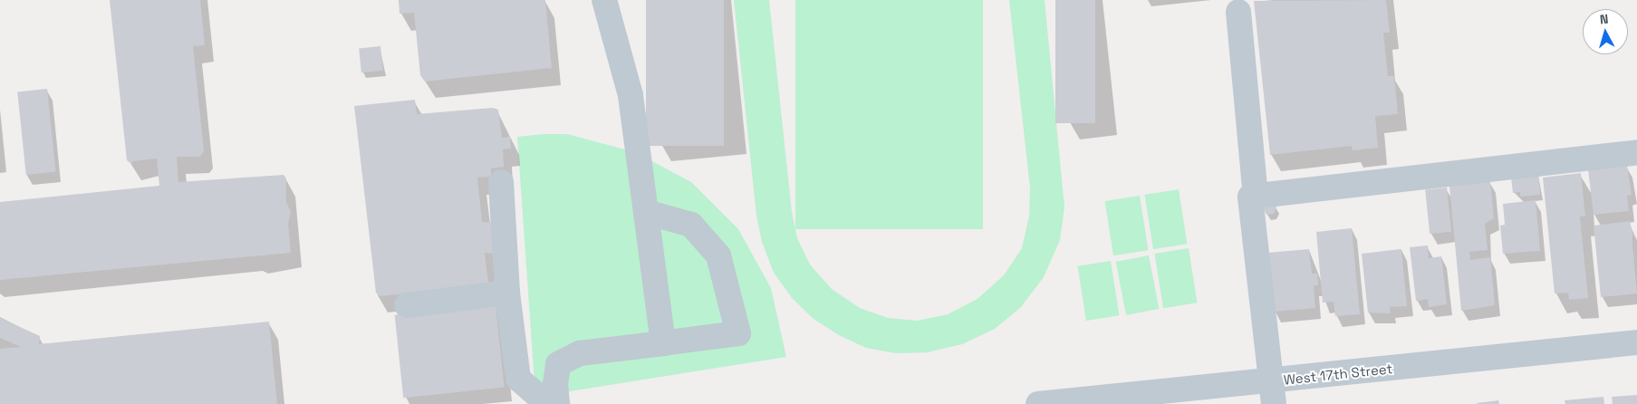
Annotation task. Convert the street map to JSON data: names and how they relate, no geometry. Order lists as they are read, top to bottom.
{
  "streets": {
    "street": ["West 17th Street"]
  },
  "north": "top"
}
